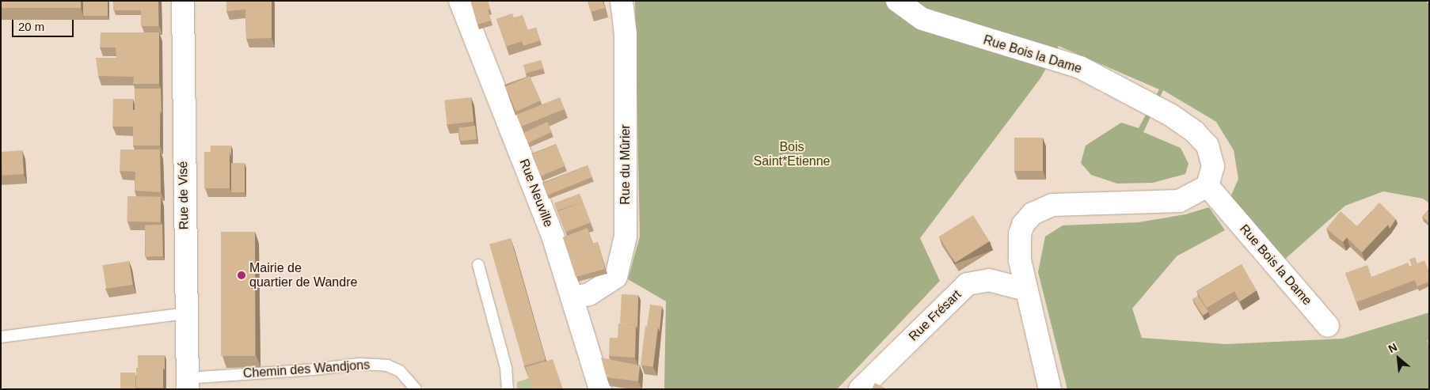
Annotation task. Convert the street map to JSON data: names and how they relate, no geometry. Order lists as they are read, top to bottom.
{
  "streets": {
    "street": [
      "Rue Bois la Dame",
      "Rue du Mûrier",
      "Rue Neuville",
      "Rue de Visé",
      "Rue Frésart"
    ],
    "lane": ["Chemin des Wandjons"]
  },
  "crossings": [
    ["Rue du Mûrier", "Rue Neuville"],
    ["Rue de Visé", "Chemin des Wandjons"]
  ],
  "parks": ["Bois Saint*Etienne"],
  "places": ["Mairie de quartier de Wandre"],
  "scale_bar": "20 m",
  "north": "top left"
}
